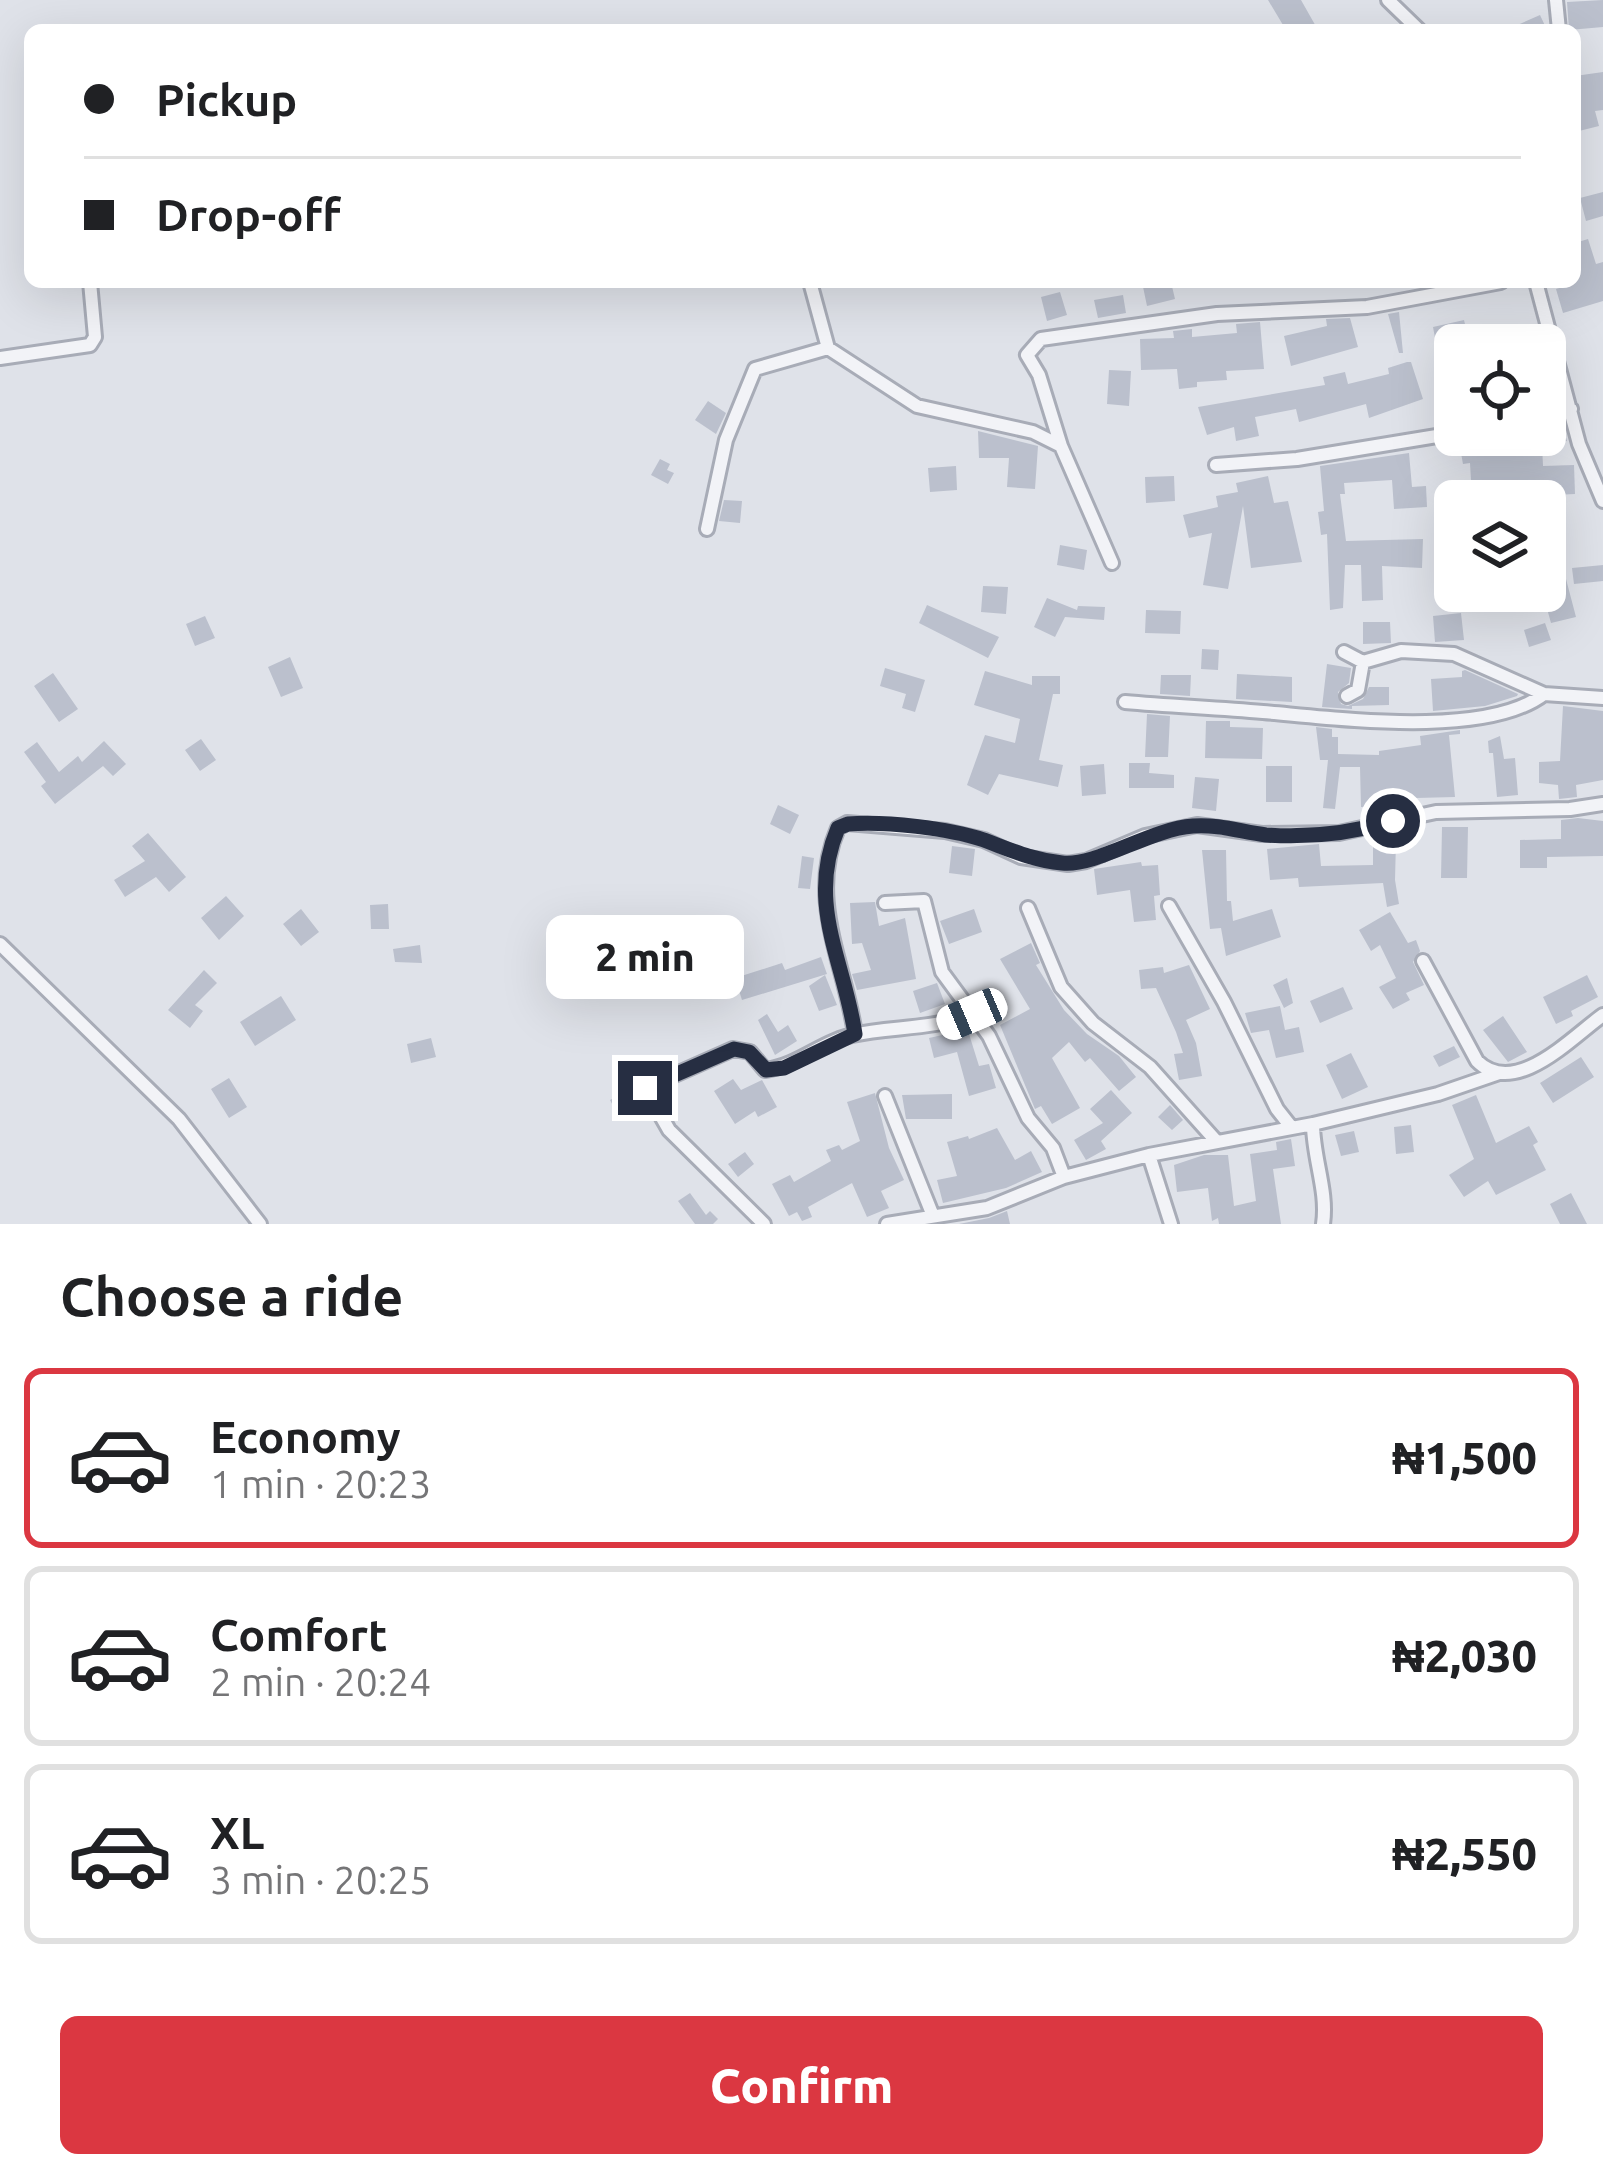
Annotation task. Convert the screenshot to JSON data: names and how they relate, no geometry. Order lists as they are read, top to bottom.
{
  "page": {
    "banner": ["Pickup", "Drop-off"],
    "bubble": "2 min",
    "heading": "Choose a ride",
    "list": [
      {
        "name": "Economy",
        "note": "1 min · 20:23",
        "value": "₦1,500"
      },
      {
        "name": "Comfort",
        "note": "2 min · 20:24",
        "value": "₦2,030"
      },
      {
        "name": "XL",
        "note": "3 min · 20:25",
        "value": "₦2,550"
      }
    ],
    "buttons": "Confirm"
  }
}
